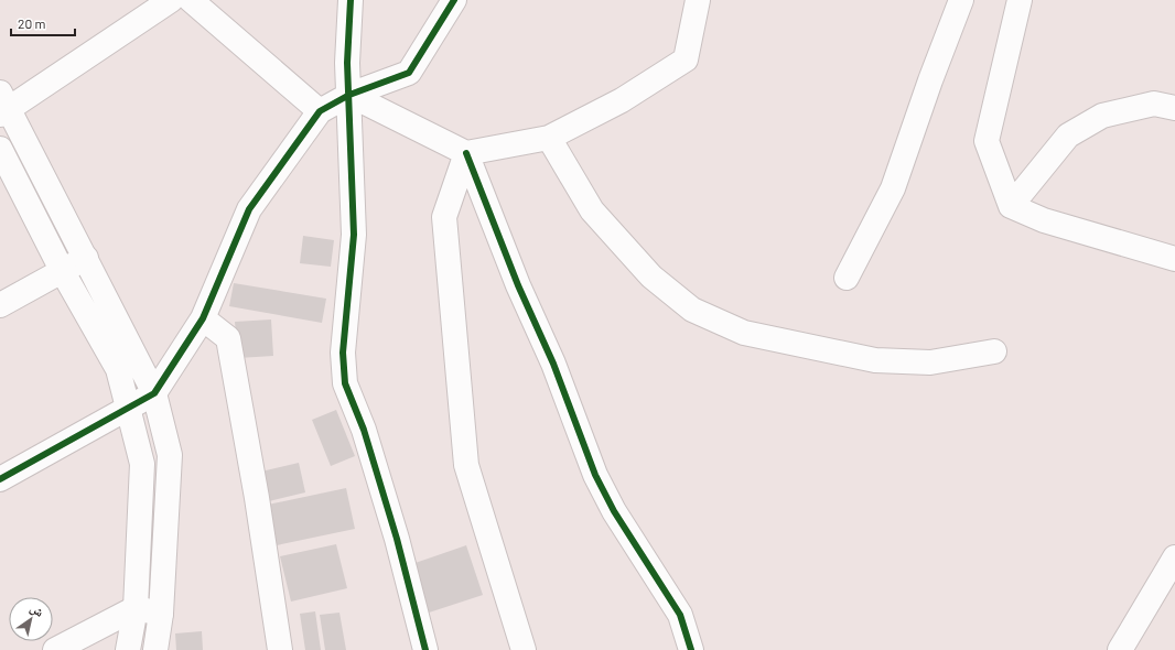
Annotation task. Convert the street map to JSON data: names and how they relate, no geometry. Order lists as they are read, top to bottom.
{
  "scale_bar": "20 m",
  "north": "top right"
}
